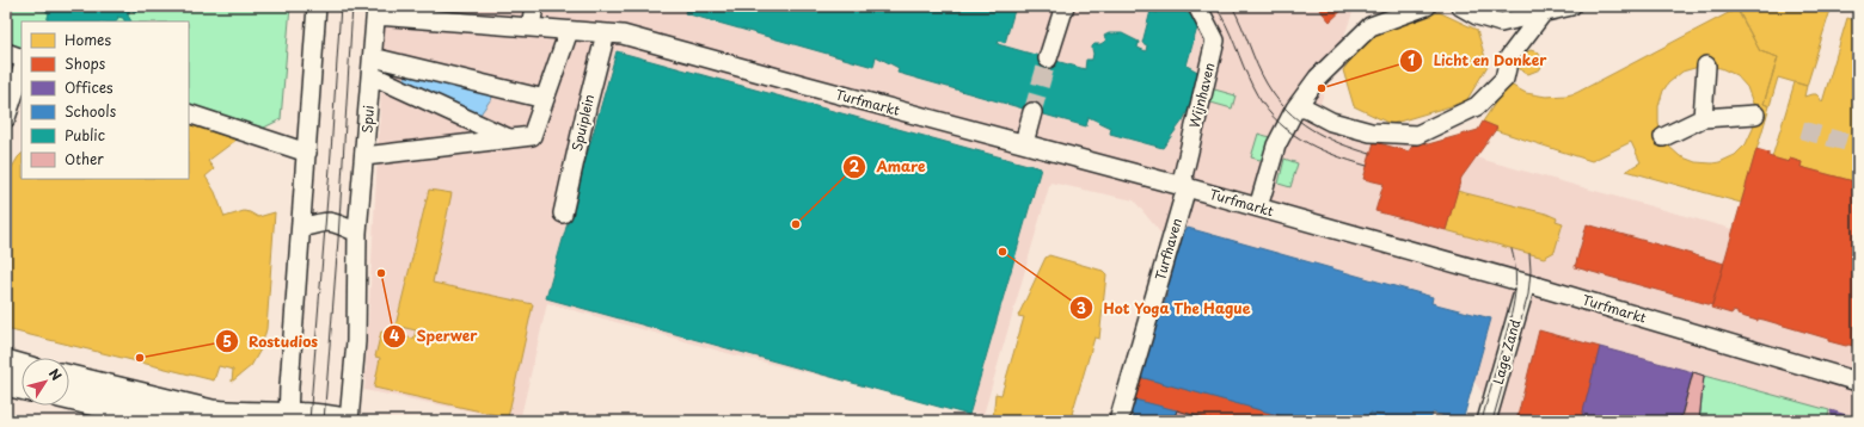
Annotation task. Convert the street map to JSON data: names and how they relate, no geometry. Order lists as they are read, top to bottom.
{
  "streets": {
    "street": [
      "Wijnhaven",
      "Turfmarkt",
      "Spui",
      "Spuiplein",
      "Turfhaven",
      "Lage Zand"
    ]
  },
  "crossings": [
    ["Wijnhaven", "Turfmarkt"],
    ["Wijnhaven", "Turfhaven"],
    ["Turfmarkt", "Spuiplein"],
    ["Turfmarkt", "Turfhaven"],
    ["Turfmarkt", "Lage Zand"]
  ],
  "places": [
    "Licht en Donker",
    "Amare",
    "Hot Yoga The Hague",
    "Sperwer",
    "Rostudios"
  ],
  "legend": [
    "Homes",
    "Shops",
    "Offices",
    "Schools",
    "Public",
    "Other"
  ],
  "north": "top right"
}
